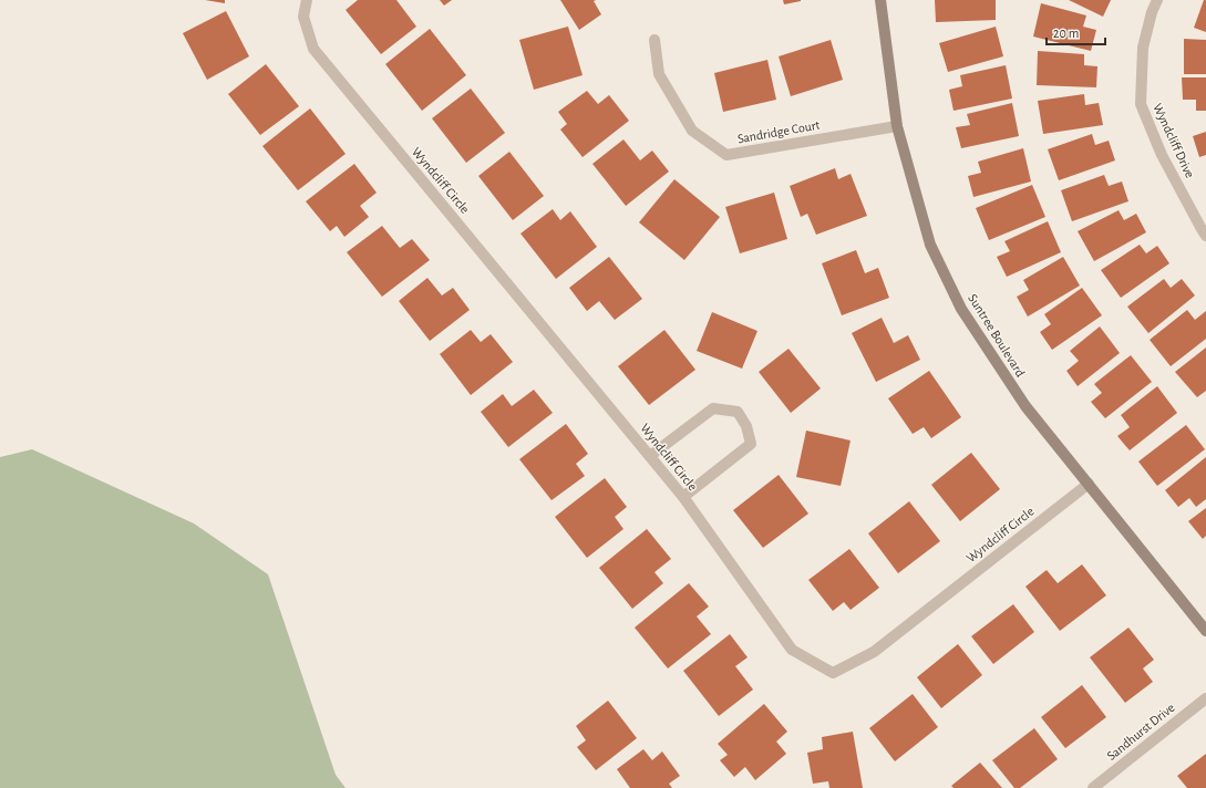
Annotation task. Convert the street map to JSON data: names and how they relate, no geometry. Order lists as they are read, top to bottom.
{
  "streets": {
    "street": [
      "Sandridge Court",
      "Wyndcliff Drive",
      "Wyndcliff Circle",
      "Suntree Boulevard",
      "Sandhurst Drive"
    ]
  },
  "crossings": [
    ["Sandridge Court", "Suntree Boulevard"],
    ["Wyndcliff Circle", "Suntree Boulevard"]
  ],
  "scale_bar": "20 m"
}
